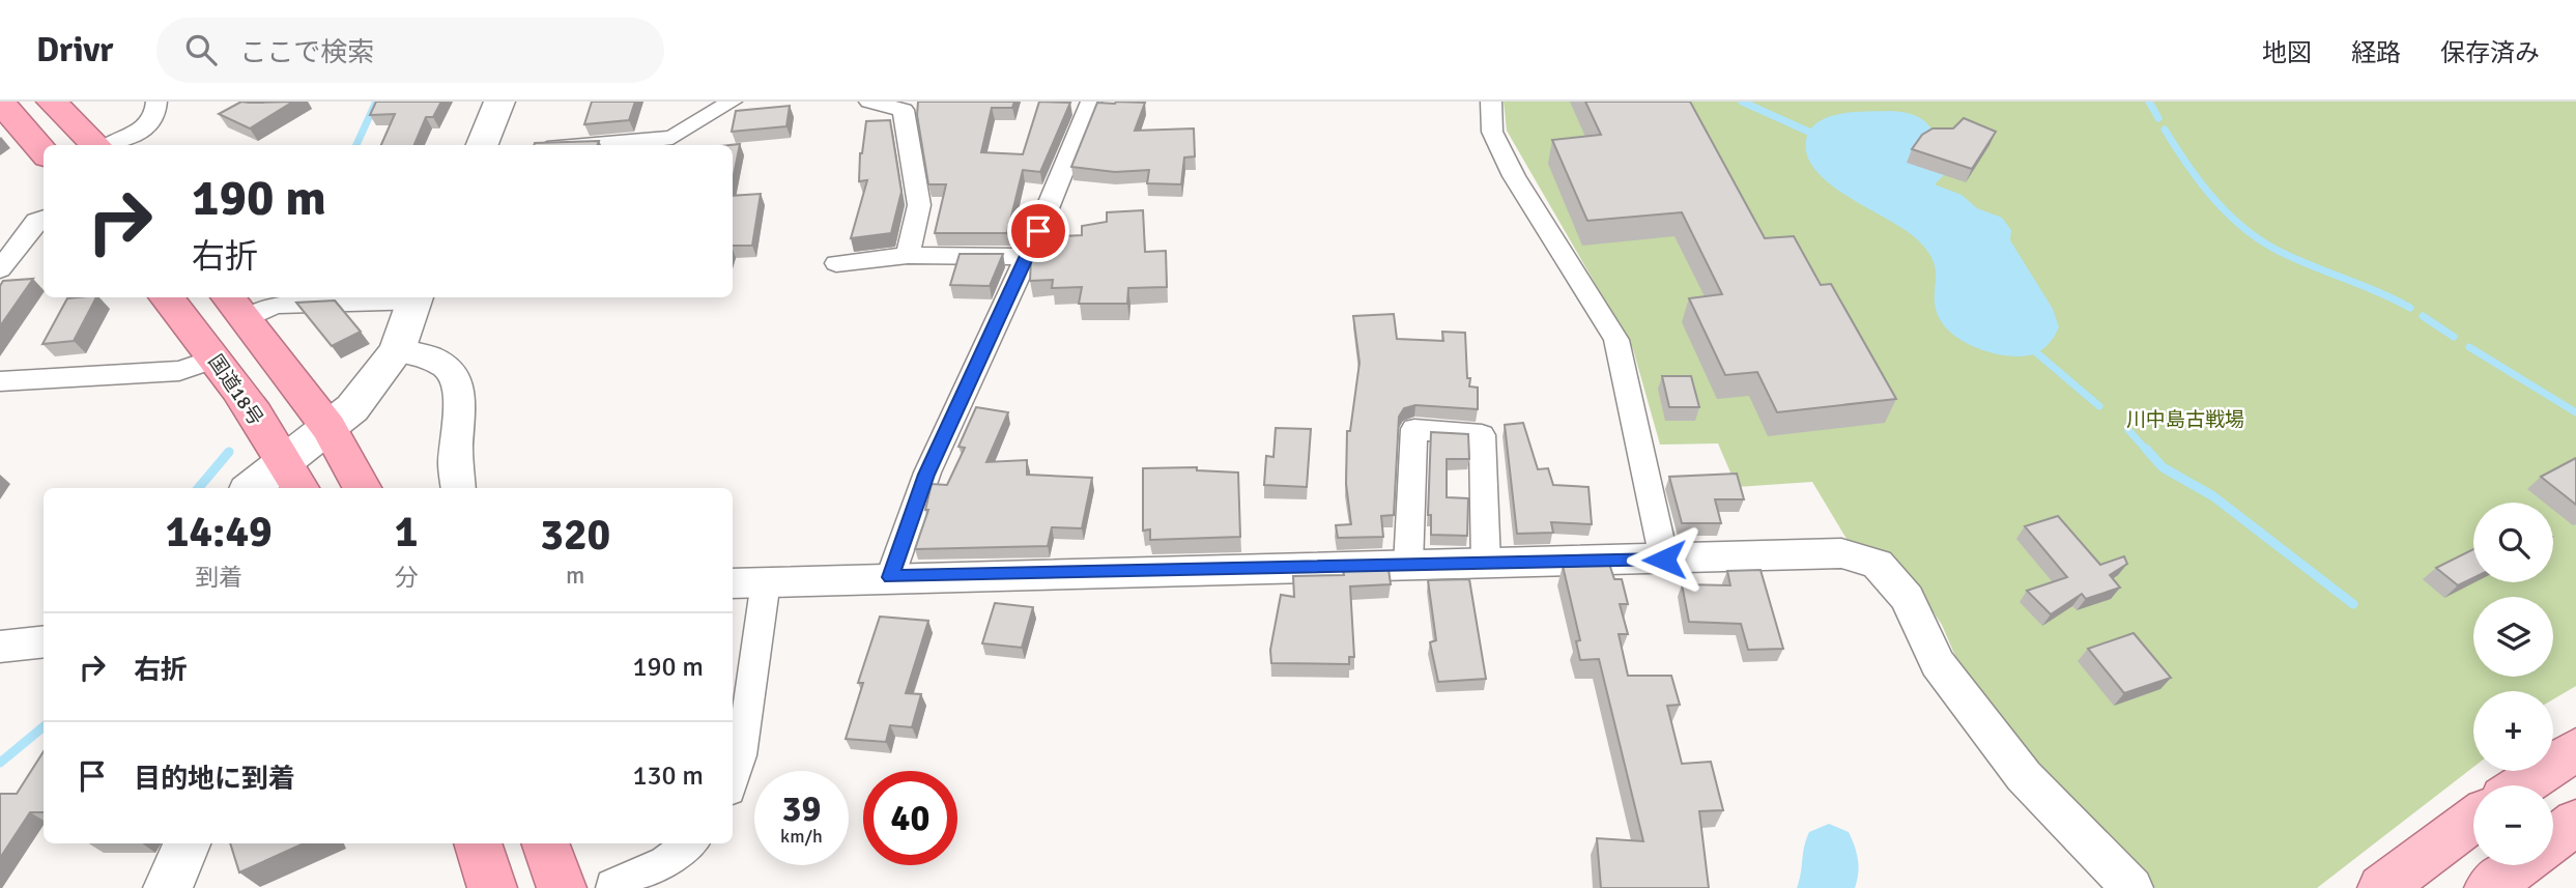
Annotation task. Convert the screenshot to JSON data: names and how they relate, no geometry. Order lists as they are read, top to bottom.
{
  "streets": {
    "highway": ["国道18号"]
  },
  "parks": ["川中島古戦場"],
  "page": {
    "header": "Drivr",
    "search": "ここで検索",
    "nav": ["地図", "経路", "保存済み"],
    "turn": ["190 m", "右折"],
    "eta": [
      "14:49",
      "到着",
      "1",
      "分",
      "320",
      "m"
    ],
    "map_buttons": ["+", "−"],
    "list": [
      {
        "name": "右折",
        "value": "190 m"
      },
      {
        "name": "目的地に到着",
        "value": "130 m"
      }
    ],
    "speed": "39 km/h",
    "limit": "40"
  }
}
